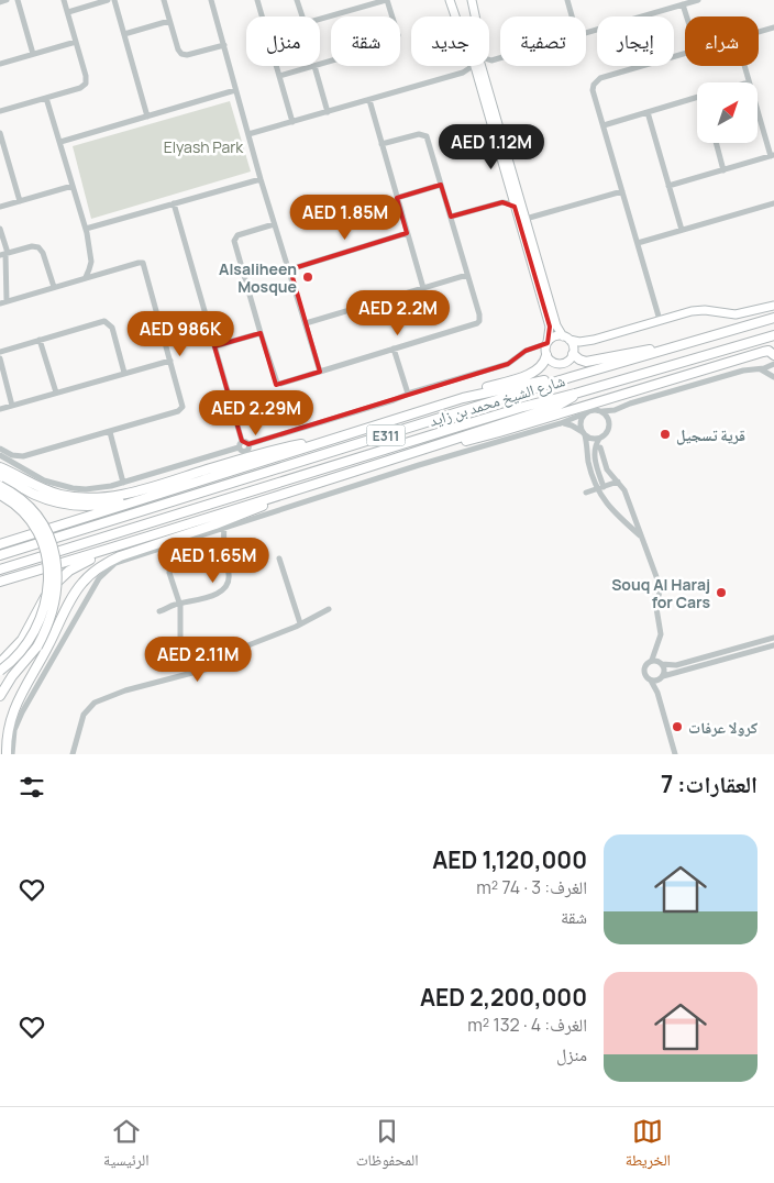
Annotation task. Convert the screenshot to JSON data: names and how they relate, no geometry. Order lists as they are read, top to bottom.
{
  "streets": {
    "highway": ["شارع الشيخ محمد بن زايد", "E311"]
  },
  "parks": ["Elyash Park"],
  "places": [
    "Alsaliheen Mosque",
    "قرية تسجيل",
    "Souq Al Haraj for Cars",
    "كرولا عرفات"
  ],
  "north": "top right",
  "page": {
    "chip": [
      "شراء",
      "إيجار",
      "تصفية",
      "جديد",
      "شقة",
      "منزل"
    ],
    "price": [
      "AED 1.12M",
      "AED 1.85M",
      "AED 2.2M",
      "AED 986K",
      "AED 2.29M",
      "AED 1.65M",
      "AED 2.11M"
    ],
    "heading": "العقارات: 7",
    "list": [
      {
        "name": "AED 1,120,000",
        "note": "الغرف: 3 · 74 m² · شقة"
      },
      {
        "name": "AED 2,200,000",
        "note": "الغرف: 4 · 132 m² · منزل"
      }
    ],
    "tabs": ["الخريطة", "المحفوظات", "الرئيسية"]
  }
}
